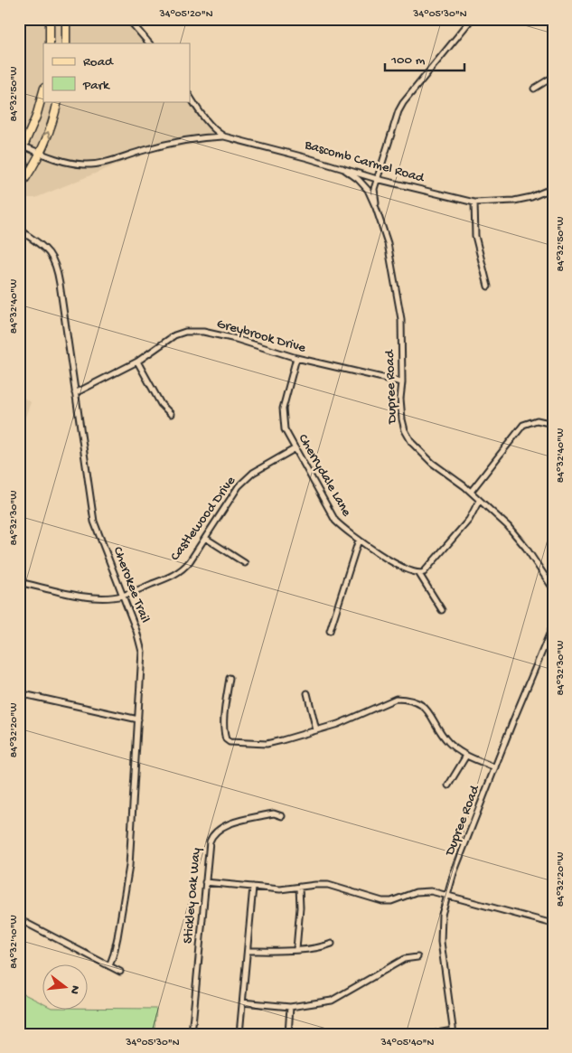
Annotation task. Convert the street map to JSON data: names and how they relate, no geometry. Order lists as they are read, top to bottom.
{
  "streets": {
    "street": [
      "Bascomb Carmel Road",
      "Greybrook Drive",
      "Dupree Road",
      "Cherrydale Lane",
      "Castlewood Drive",
      "Cherokee Trail",
      "Stickley Oak Way"
    ]
  },
  "crossings": [
    ["Bascomb Carmel Road", "Dupree Road"],
    ["Greybrook Drive", "Dupree Road"],
    ["Greybrook Drive", "Cherrydale Lane"],
    ["Greybrook Drive", "Cherokee Trail"],
    ["Cherrydale Lane", "Castlewood Drive"],
    ["Castlewood Drive", "Cherokee Trail"]
  ],
  "legend": ["Road", "Park"],
  "scale_bar": "100 m",
  "north": "right",
  "coordinates": [
    "34°05'20\"N",
    "34°05'30\"N",
    "84°32'50\"W",
    "84°32'40\"W",
    "84°32'30\"W",
    "84°32'20\"W",
    "84°32'10\"W",
    "34°05'40\"N"
  ]
}
